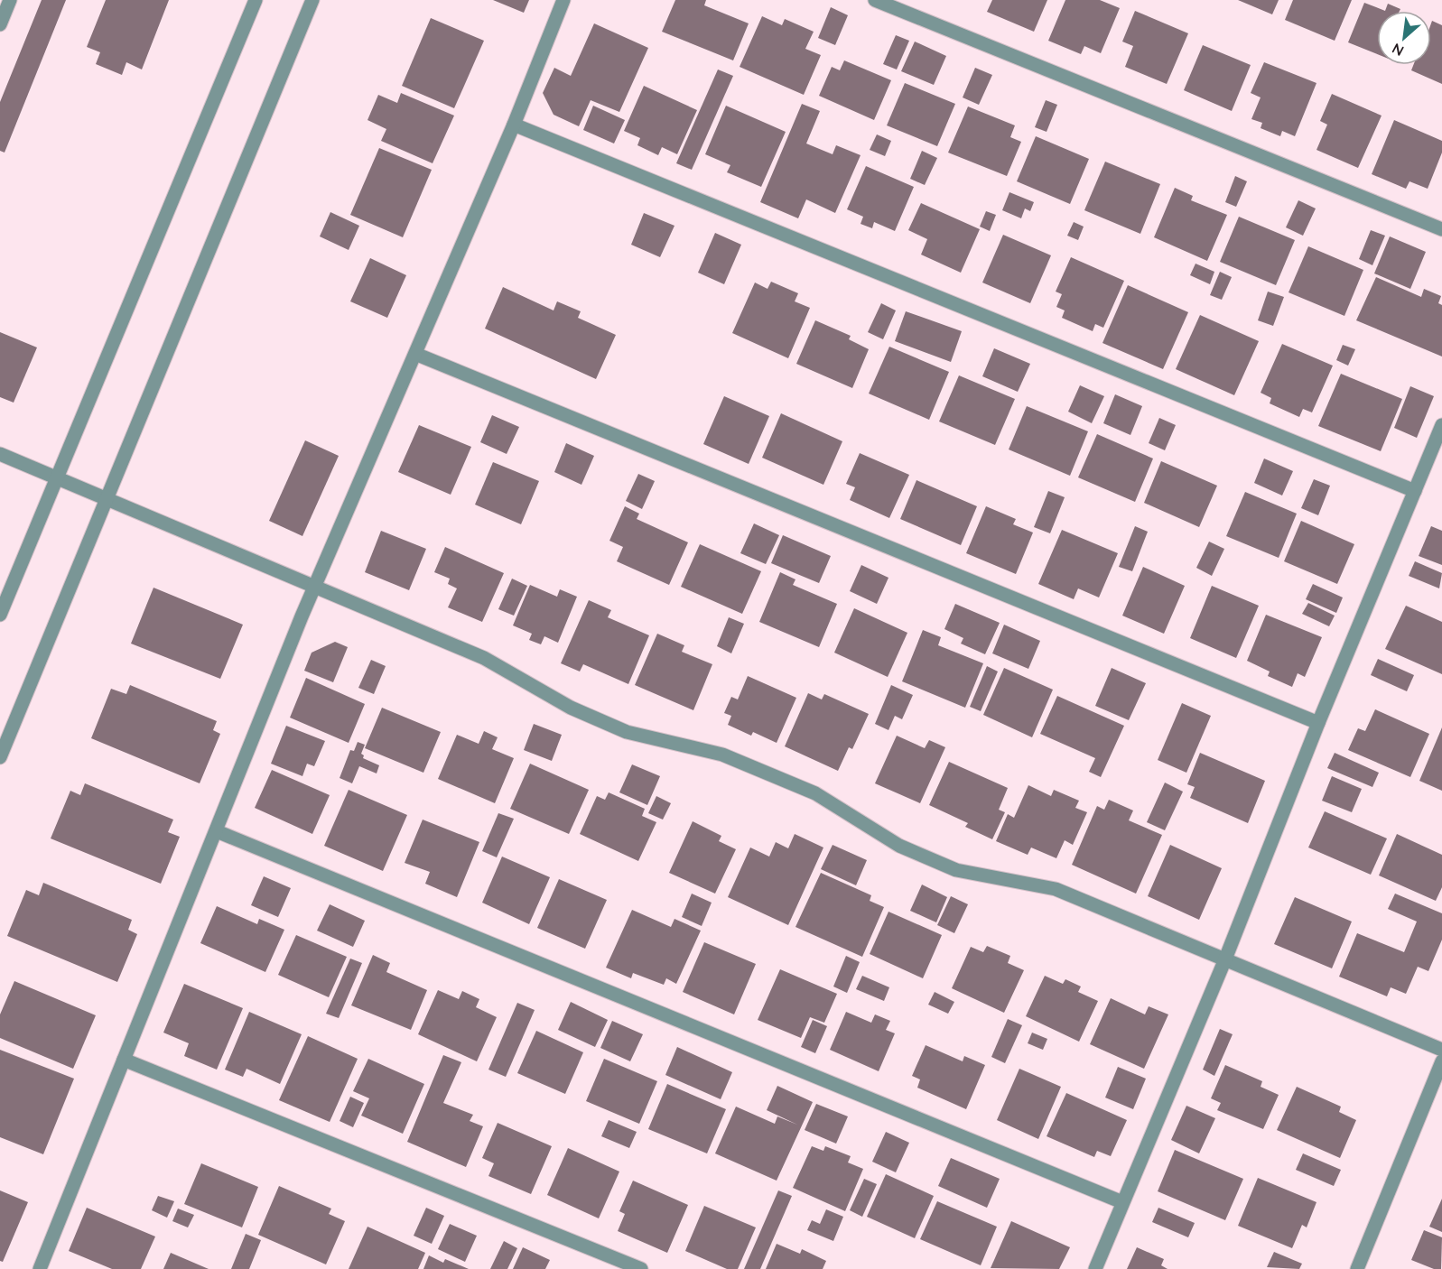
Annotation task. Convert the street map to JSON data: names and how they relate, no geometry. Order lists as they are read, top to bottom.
{
  "north": "bottom left"
}
